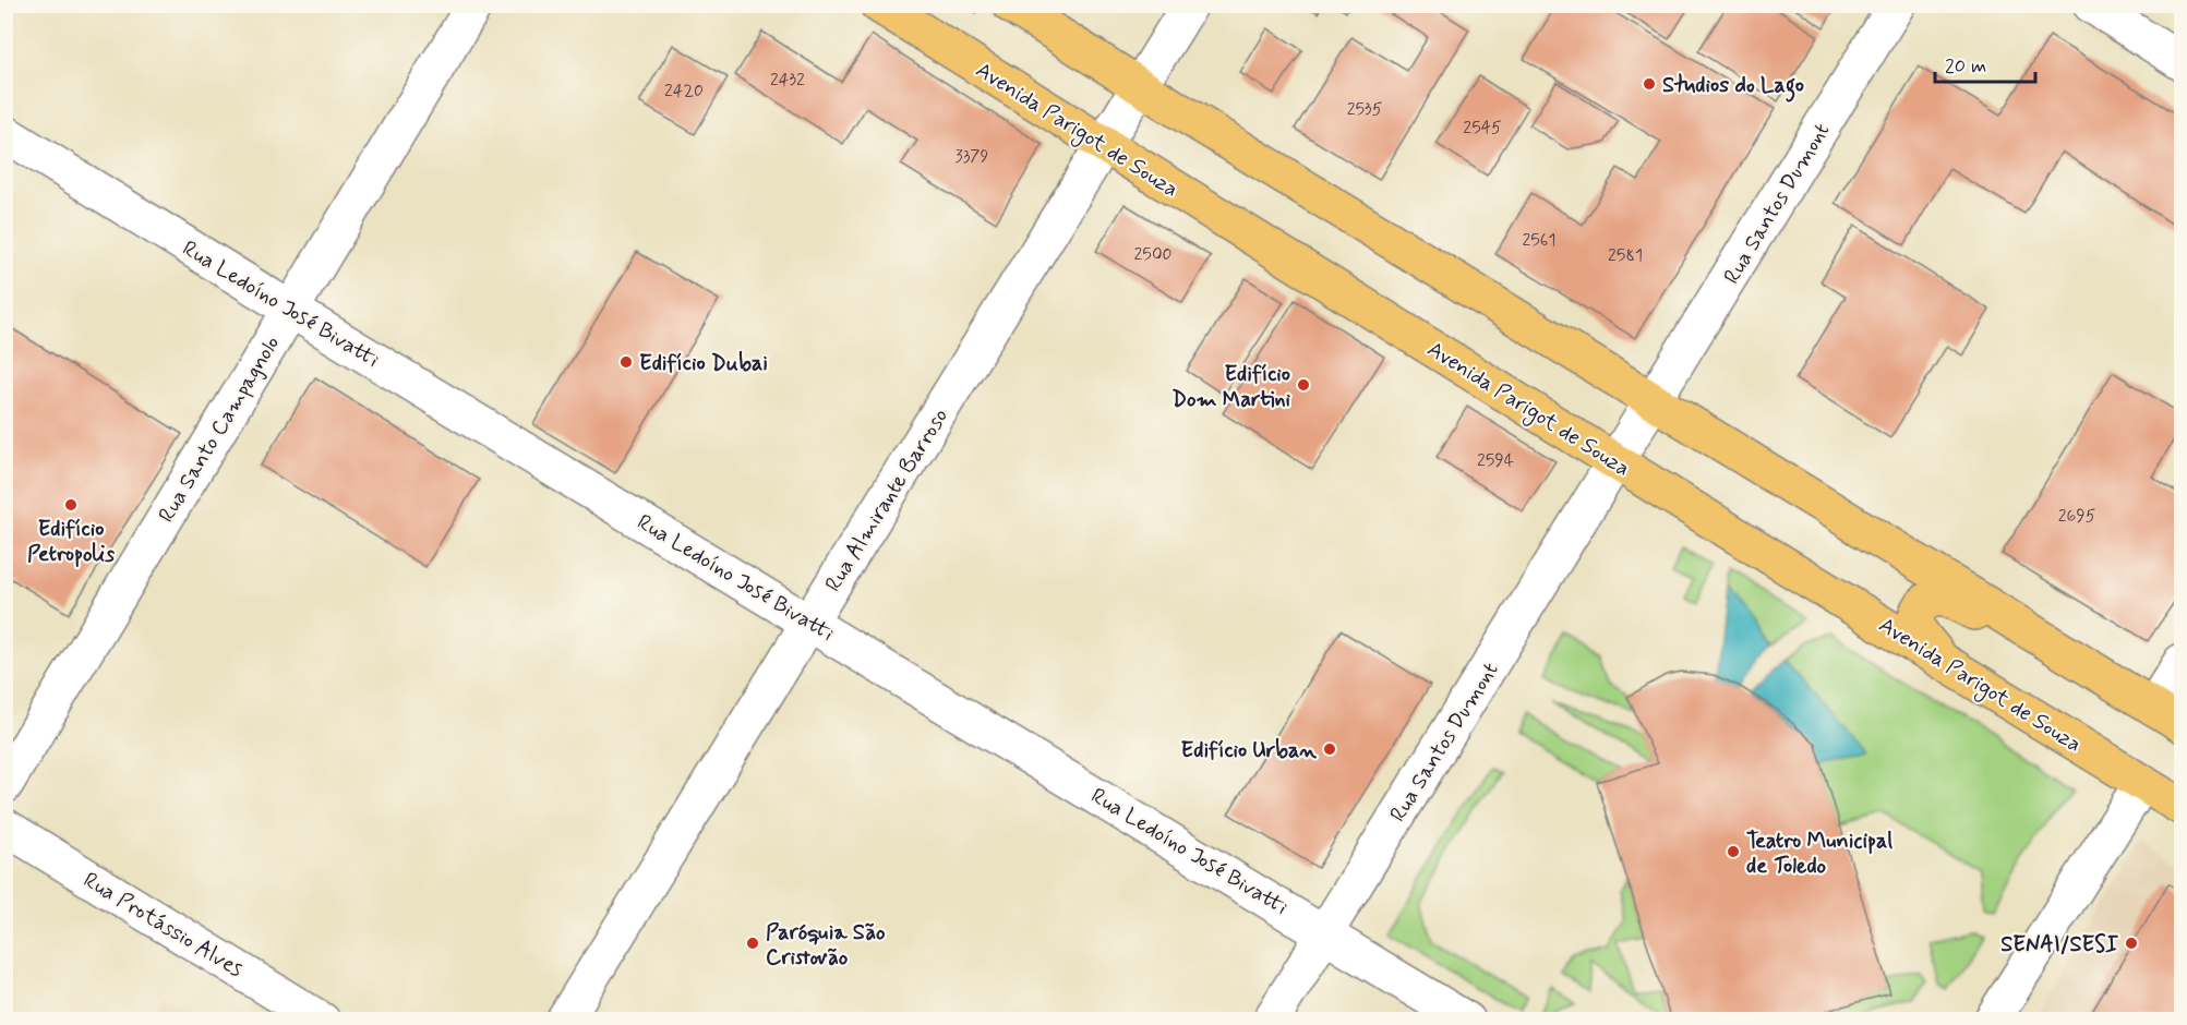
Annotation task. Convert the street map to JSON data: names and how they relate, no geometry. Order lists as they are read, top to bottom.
{
  "streets": {
    "main road": ["Avenida Parigot de Souza"],
    "street": [
      "Rua Santos Dumont",
      "Rua Ledoíno José Bivatti",
      "Rua Santo Campagnolo",
      "Rua Almirante Barroso",
      "Rua Protássio Alves"
    ]
  },
  "crossings": [
    ["Avenida Parigot de Souza", "Rua Santos Dumont"],
    ["Avenida Parigot de Souza", "Rua Almirante Barroso"],
    ["Rua Santos Dumont", "Rua Ledoíno José Bivatti"],
    ["Rua Ledoíno José Bivatti", "Rua Santo Campagnolo"],
    ["Rua Ledoíno José Bivatti", "Rua Almirante Barroso"]
  ],
  "places": [
    "Studios do Lago",
    "Edifício Dubai",
    "Edifício Dom Martini",
    "Edifício Petropolis",
    "Edifício Urban",
    "Teatro Municipal de Toledo",
    "Paróquia São Cristovão",
    "SENAI/SESI"
  ],
  "house_numbers": [
    "2432",
    "2420",
    "2535",
    "2545",
    "3379",
    "2561",
    "2500",
    "2581",
    "2594",
    "2695"
  ],
  "scale_bar": "20 m"
}
